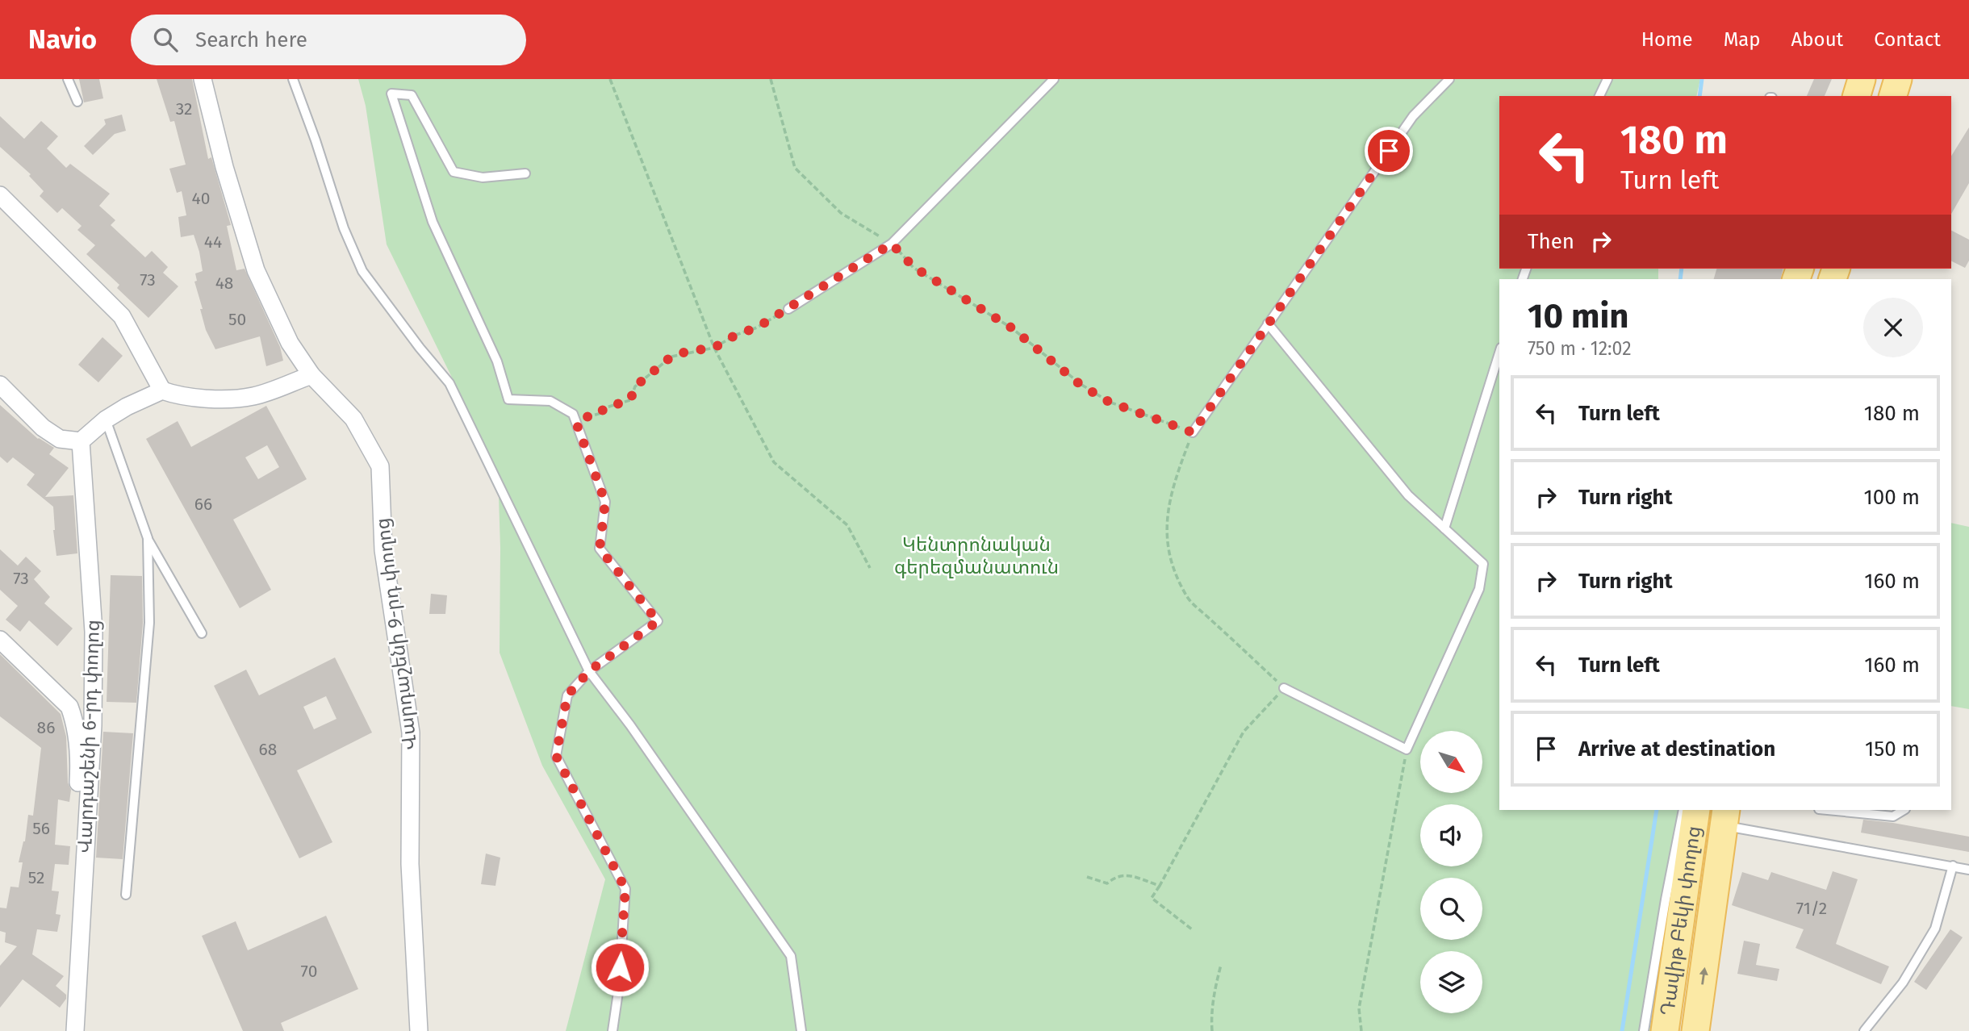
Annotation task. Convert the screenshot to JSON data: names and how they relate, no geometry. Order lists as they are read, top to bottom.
{
  "streets": {
    "main road": ["Դավիթ Բեկի փողոց"],
    "street": ["Վարդաշենի 9-րդ փողոց", "Վարդաշենի 6-րդ փողոց"]
  },
  "parks": ["Կենտրոնական գերեզմանատուն"],
  "house_numbers": [
    "32",
    "40",
    "44",
    "73",
    "48",
    "50",
    "66",
    "73",
    "86",
    "68",
    "56",
    "52",
    "71/2",
    "70"
  ],
  "north": "bottom right",
  "page": {
    "header": "Navio",
    "search": "Search here",
    "nav": [
      "Home",
      "Map",
      "About",
      "Contact"
    ],
    "turn": ["180 m", "Turn left"],
    "then": "Then",
    "heading": ["10 min", "750 m · 12:02"],
    "list": [
      {
        "name": "Turn left",
        "value": "180 m"
      },
      {
        "name": "Turn right",
        "value": "100 m"
      },
      {
        "name": "Turn right",
        "value": "160 m"
      },
      {
        "name": "Turn left",
        "value": "160 m"
      },
      {
        "name": "Arrive at destination",
        "value": "150 m"
      }
    ]
  }
}
